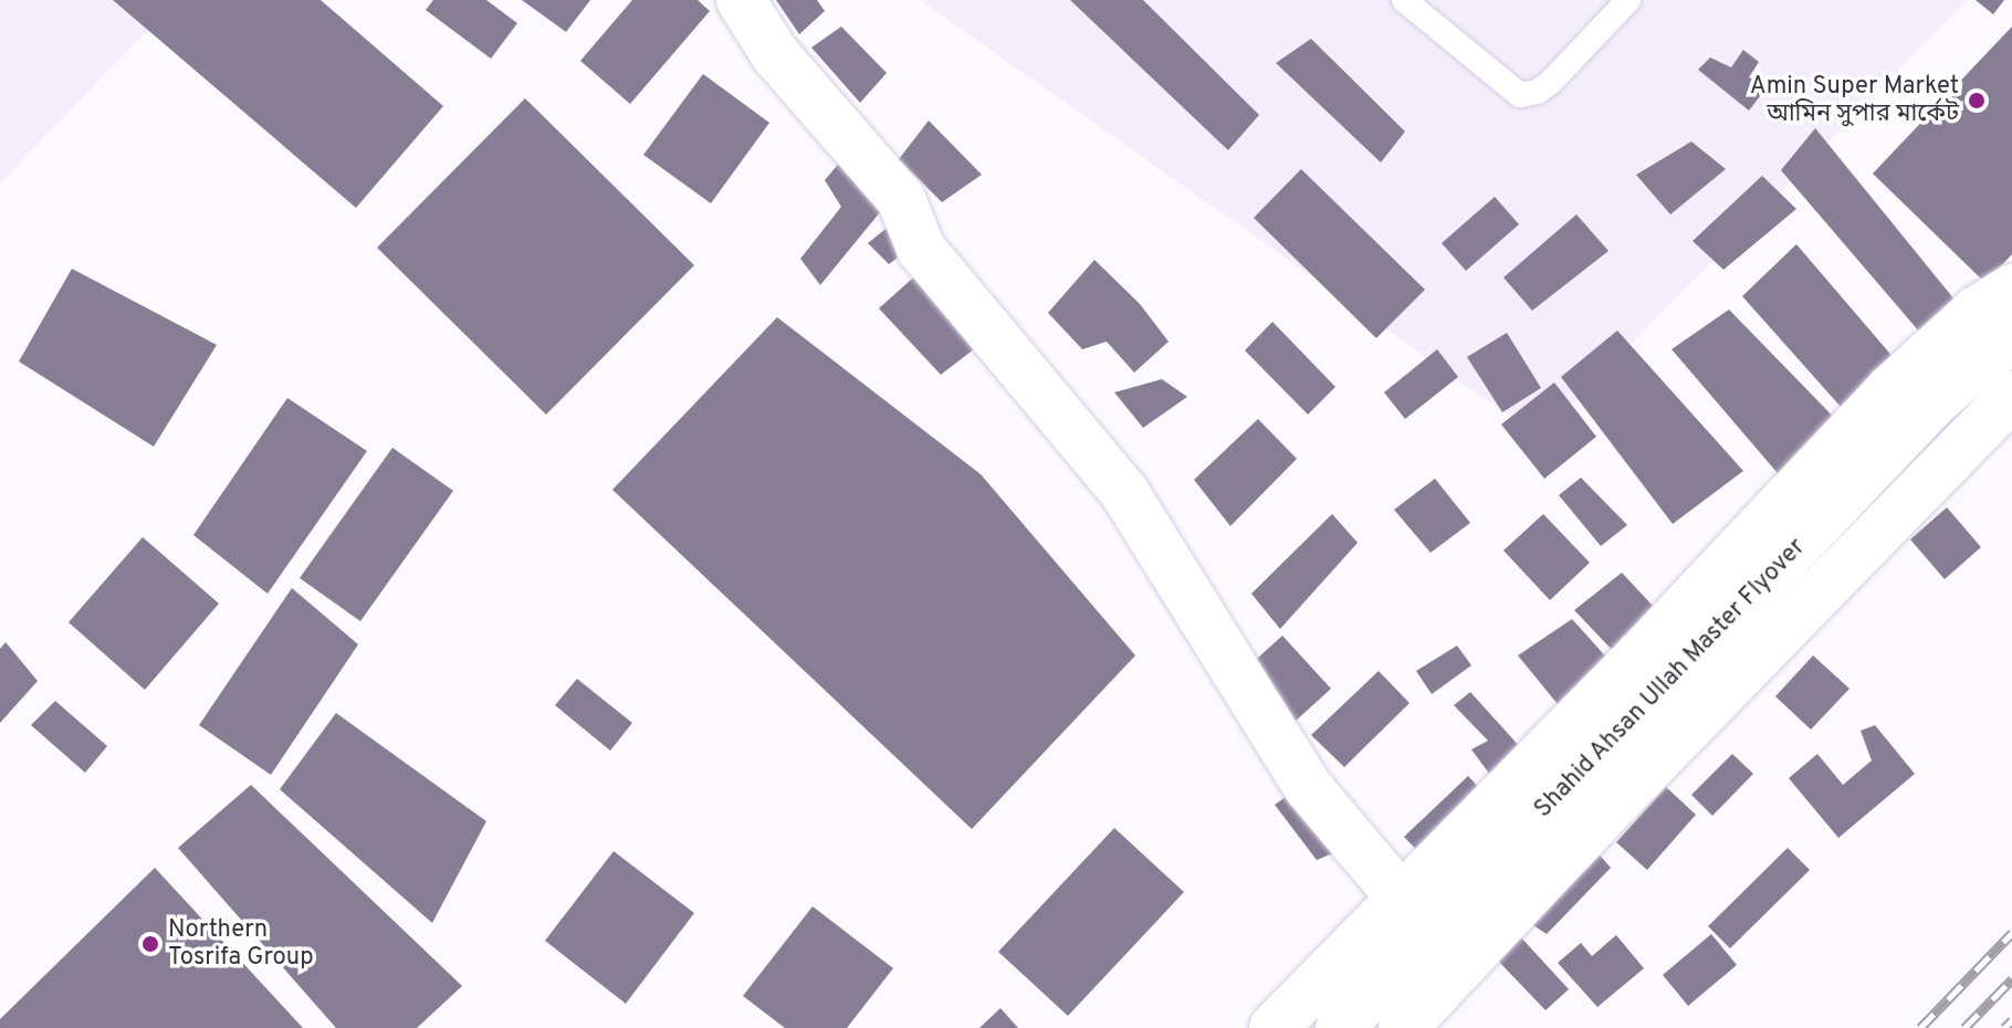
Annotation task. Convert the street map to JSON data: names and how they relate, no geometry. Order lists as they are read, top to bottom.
{
  "streets": {
    "main road": ["Shahid Ahsan Ullah Master Flyover"]
  },
  "places": ["Amin Super Market আমিন সুপার মার্কেট", "Northern Tosrifa Group"]
}
